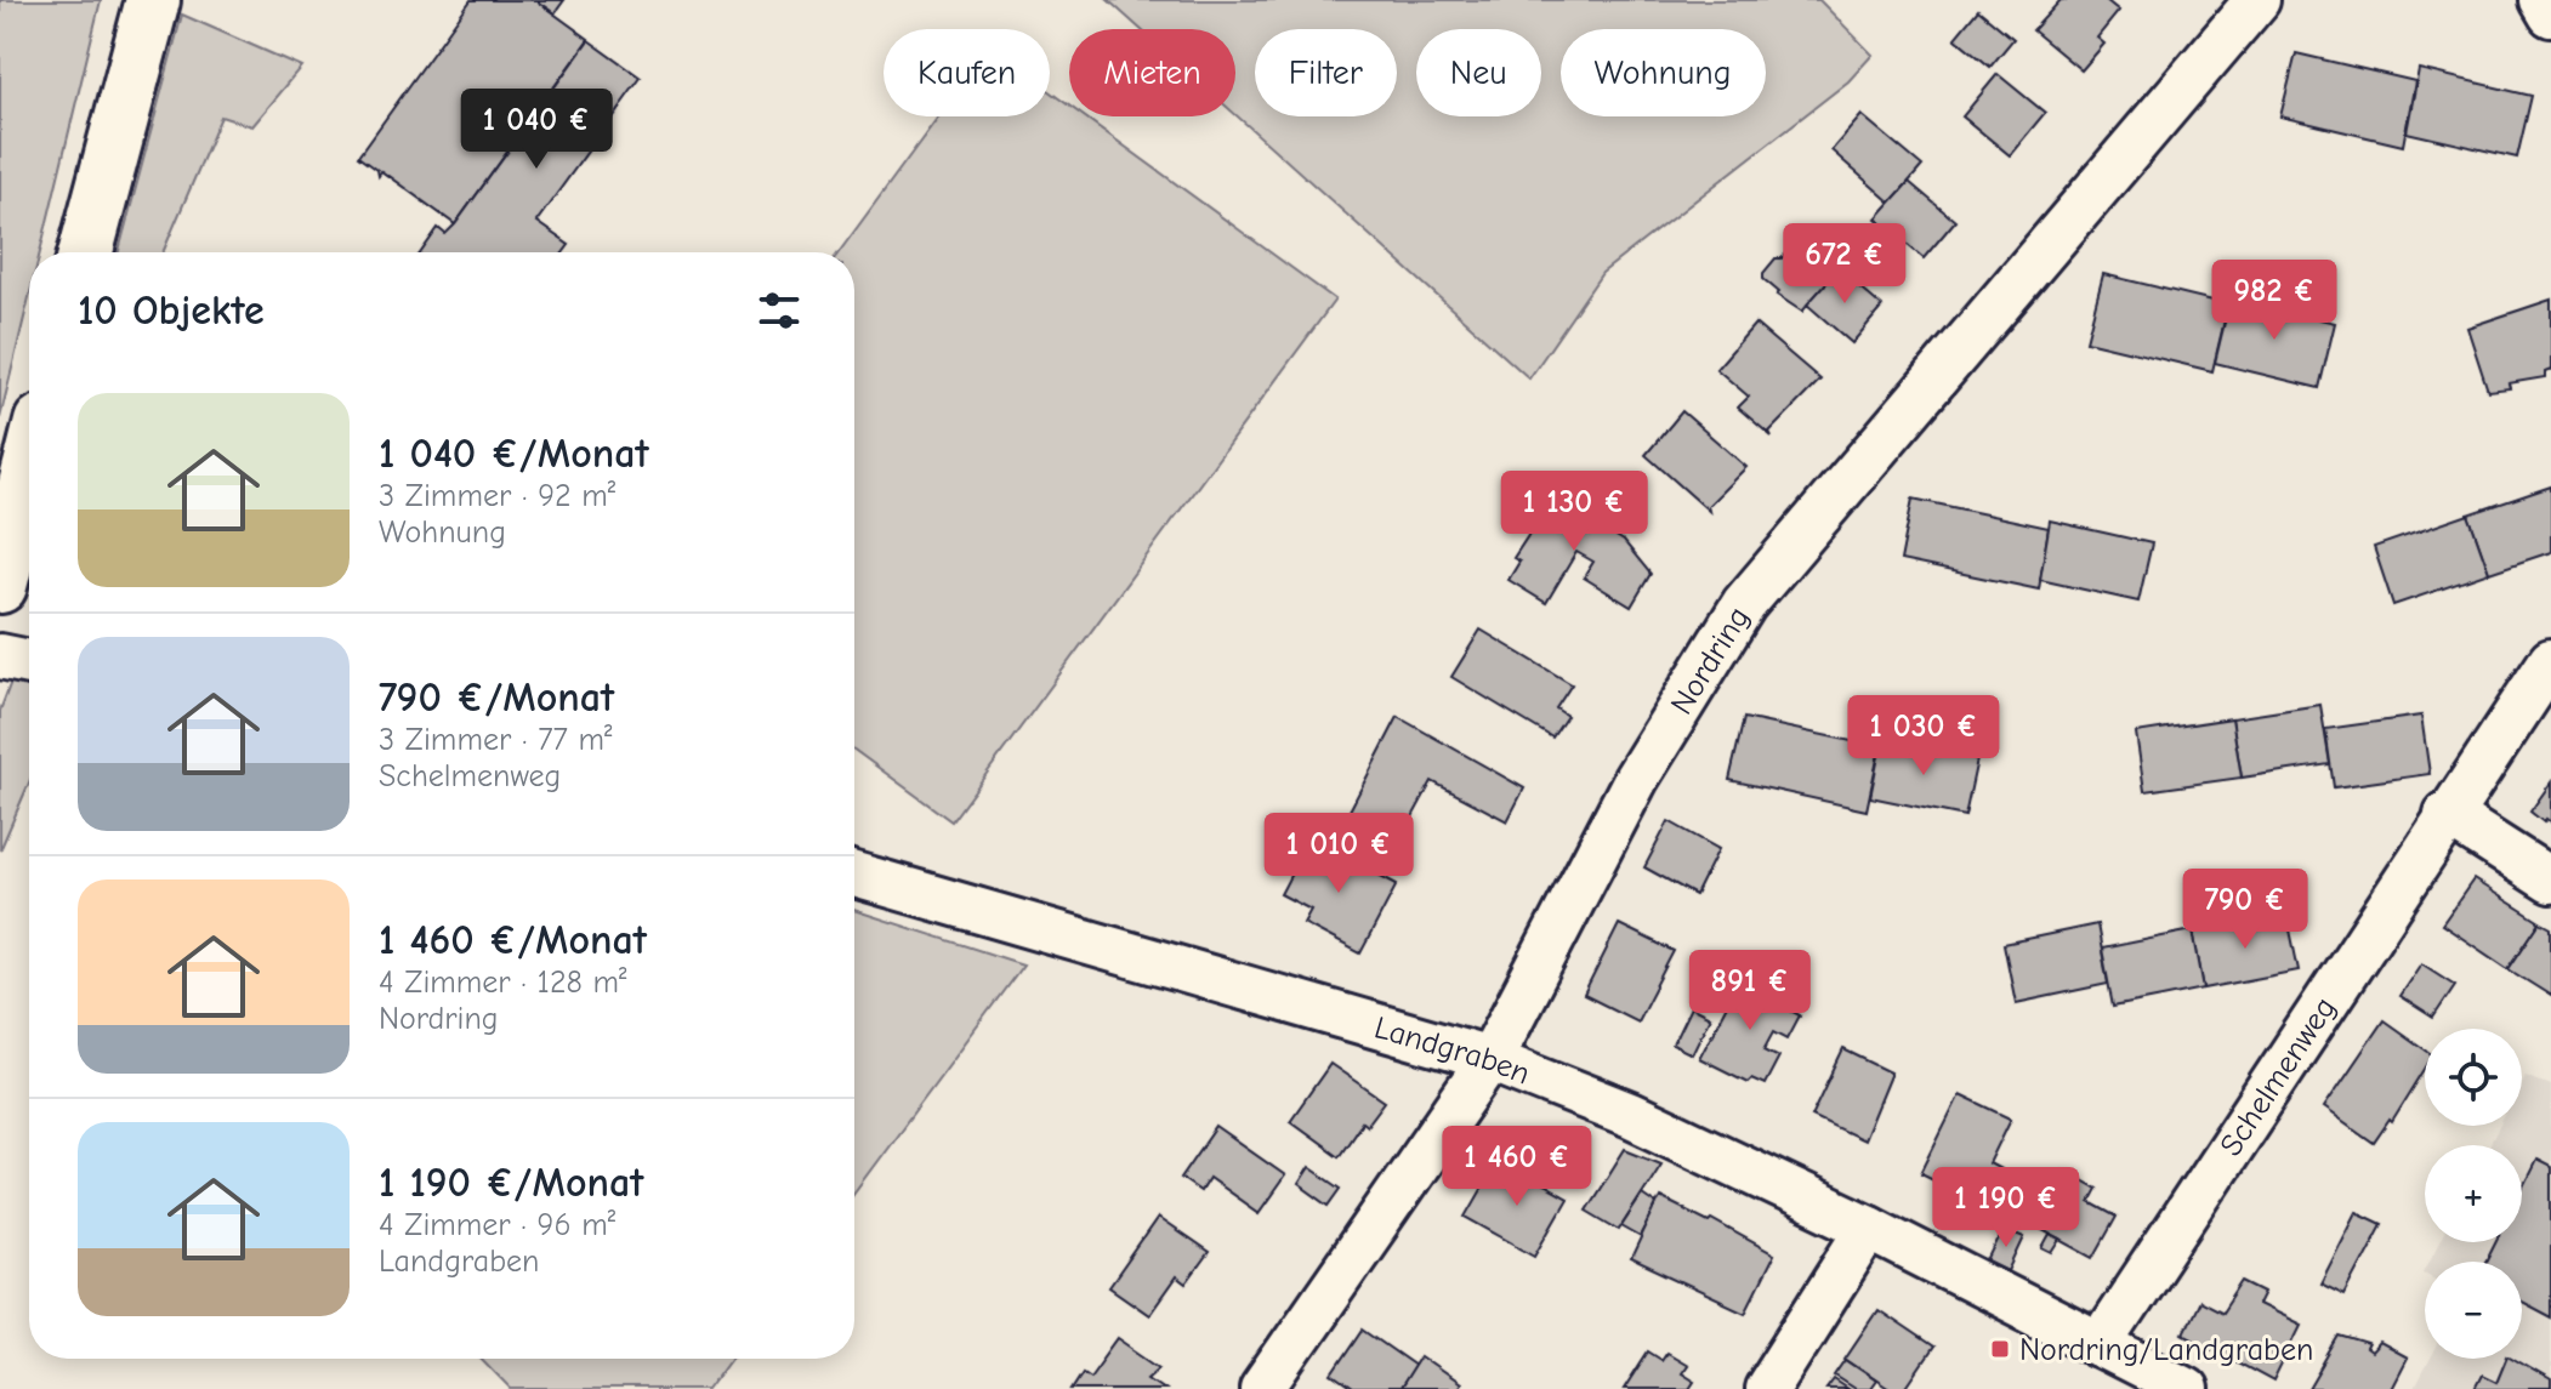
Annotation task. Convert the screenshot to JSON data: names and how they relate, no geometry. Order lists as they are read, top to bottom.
{
  "streets": {
    "street": ["Nordring", "Landgraben", "Schelmenweg"]
  },
  "crossings": [
    ["Nordring", "Landgraben"],
    ["Landgraben", "Schelmenweg"]
  ],
  "places": {
    "transit": ["Nordring/Landgraben"]
  },
  "page": {
    "chip": [
      "Kaufen",
      "Mieten",
      "Filter",
      "Neu",
      "Wohnung"
    ],
    "price": [
      "1 040 €",
      "672 €",
      "982 €",
      "1 130 €",
      "1 030 €",
      "1 010 €",
      "790 €",
      "891 €",
      "1 460 €",
      "1 190 €"
    ],
    "heading": "10 Objekte",
    "list": [
      {
        "name": "1 040 €/Monat",
        "note": "3 Zimmer · 92 m² · Wohnung"
      },
      {
        "name": "790 €/Monat",
        "note": "3 Zimmer · 77 m² · Schelmenweg"
      },
      {
        "name": "1 460 €/Monat",
        "note": "4 Zimmer · 128 m² · Nordring"
      },
      {
        "name": "1 190 €/Monat",
        "note": "4 Zimmer · 96 m² · Landgraben"
      }
    ],
    "map_buttons": ["+", "−"]
  }
}
